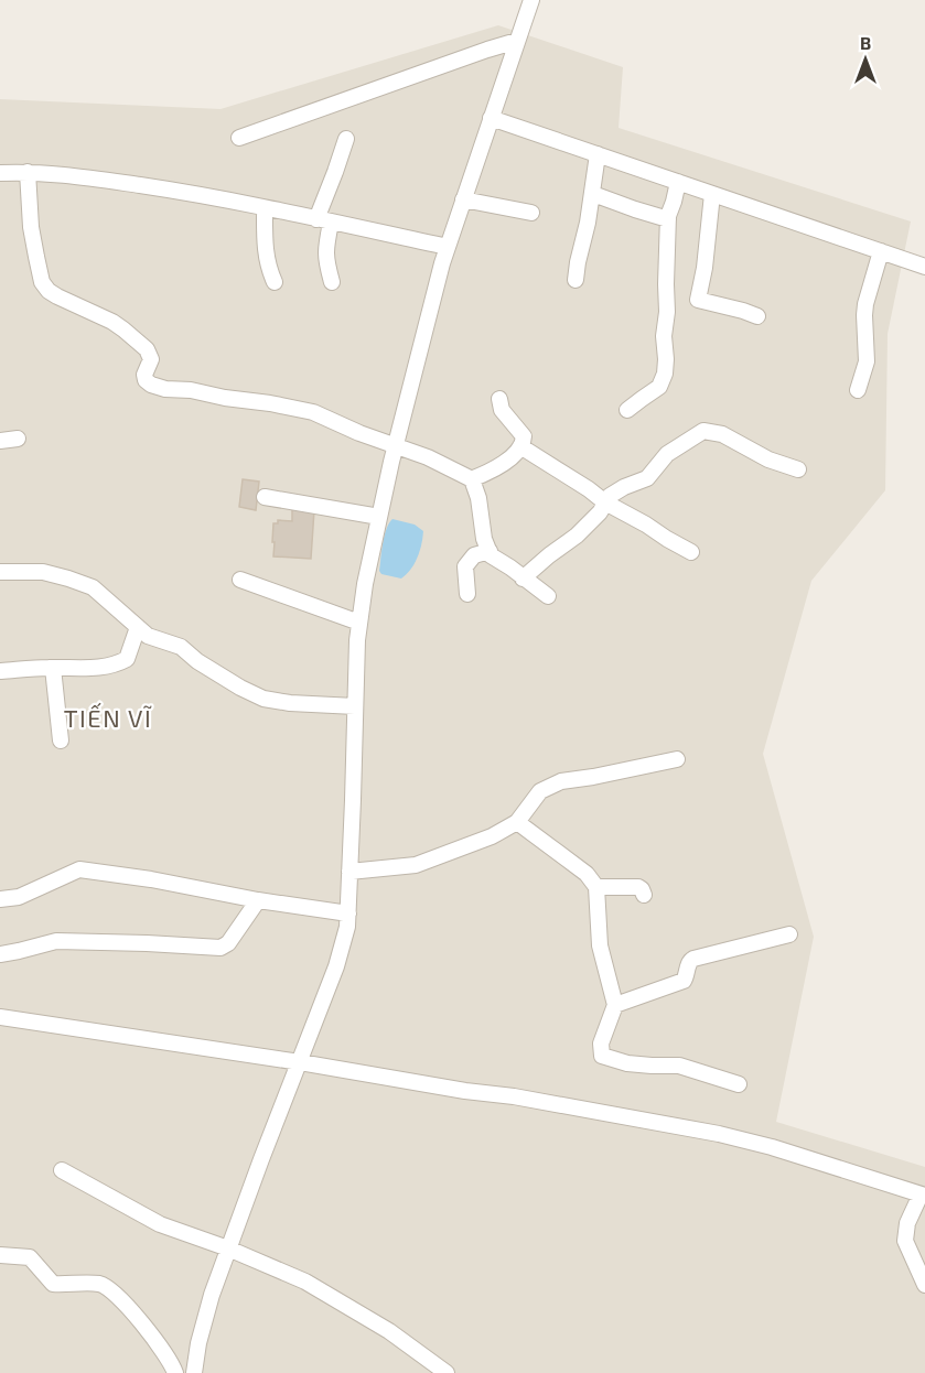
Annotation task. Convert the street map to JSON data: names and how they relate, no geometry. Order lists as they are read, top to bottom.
{
  "districts": ["TIẾN VĨ"],
  "north": "top"
}
